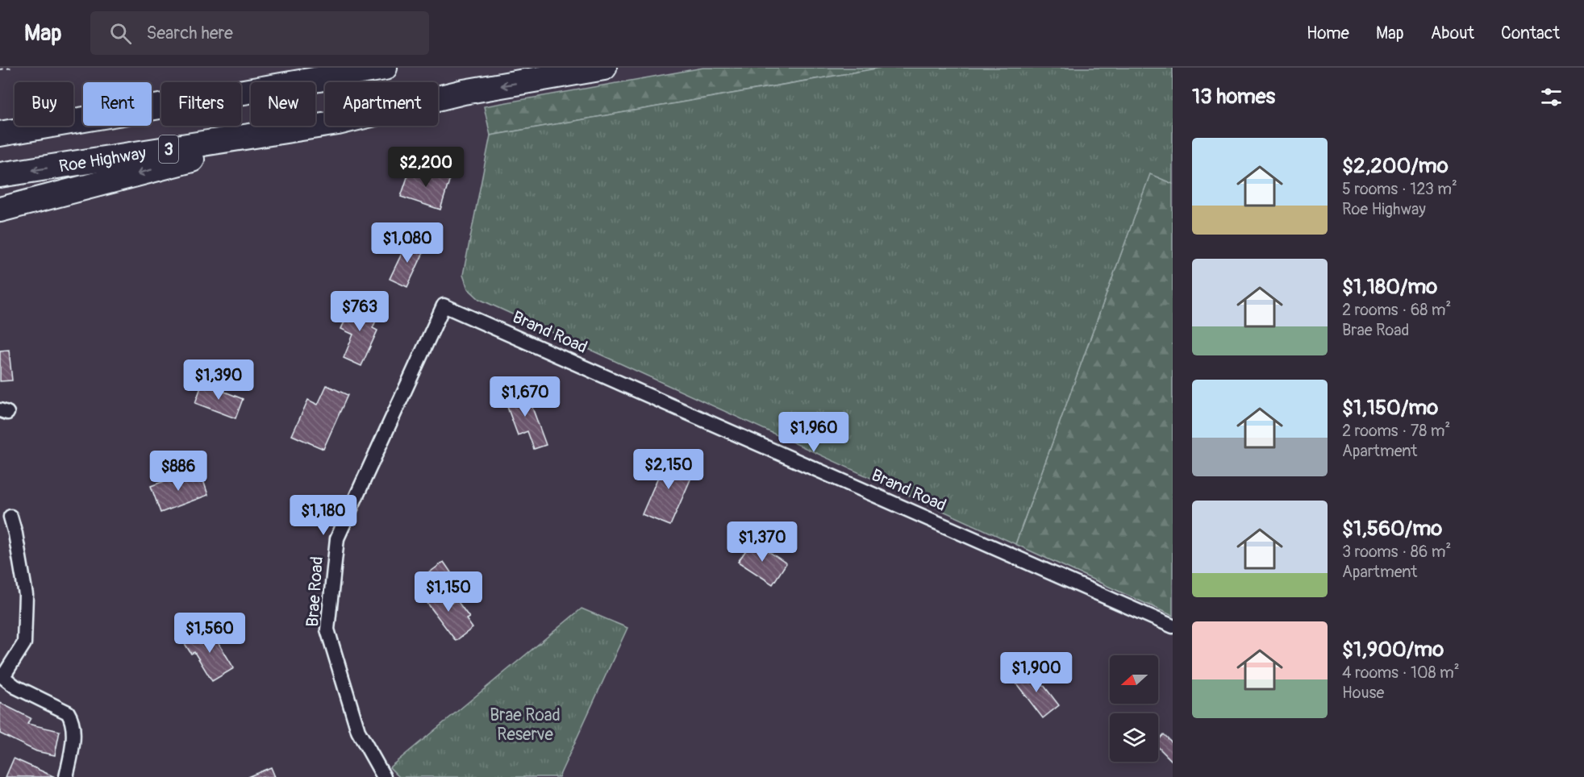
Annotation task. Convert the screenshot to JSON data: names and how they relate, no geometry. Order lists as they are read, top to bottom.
{
  "streets": {
    "highway": ["3", "Roe Highway"],
    "street": ["Brand Road", "Brae Road"]
  },
  "crossings": [
    ["Brand Road", "Brae Road"]
  ],
  "parks": ["Brae Road Reserve"],
  "north": "left",
  "page": {
    "header": "Map",
    "search": "Search here",
    "nav": [
      "Home",
      "Map",
      "About",
      "Contact"
    ],
    "heading": "13 homes",
    "chip": [
      "Buy",
      "Rent",
      "Filters",
      "New",
      "Apartment"
    ],
    "list": [
      {
        "name": "$2,200/mo",
        "note": "5 rooms · 123 m² · Roe Highway"
      },
      {
        "name": "$1,180/mo",
        "note": "2 rooms · 68 m² · Brae Road"
      },
      {
        "name": "$1,150/mo",
        "note": "2 rooms · 78 m² · Apartment"
      },
      {
        "name": "$1,560/mo",
        "note": "3 rooms · 86 m² · Apartment"
      },
      {
        "name": "$1,900/mo",
        "note": "4 rooms · 108 m² · House"
      }
    ],
    "price": [
      "$2,200",
      "$1,080",
      "$763",
      "$1,390",
      "$1,670",
      "$1,960",
      "$2,150",
      "$886",
      "$1,180",
      "$1,370",
      "$1,150",
      "$1,560",
      "$1,900"
    ]
  }
}
